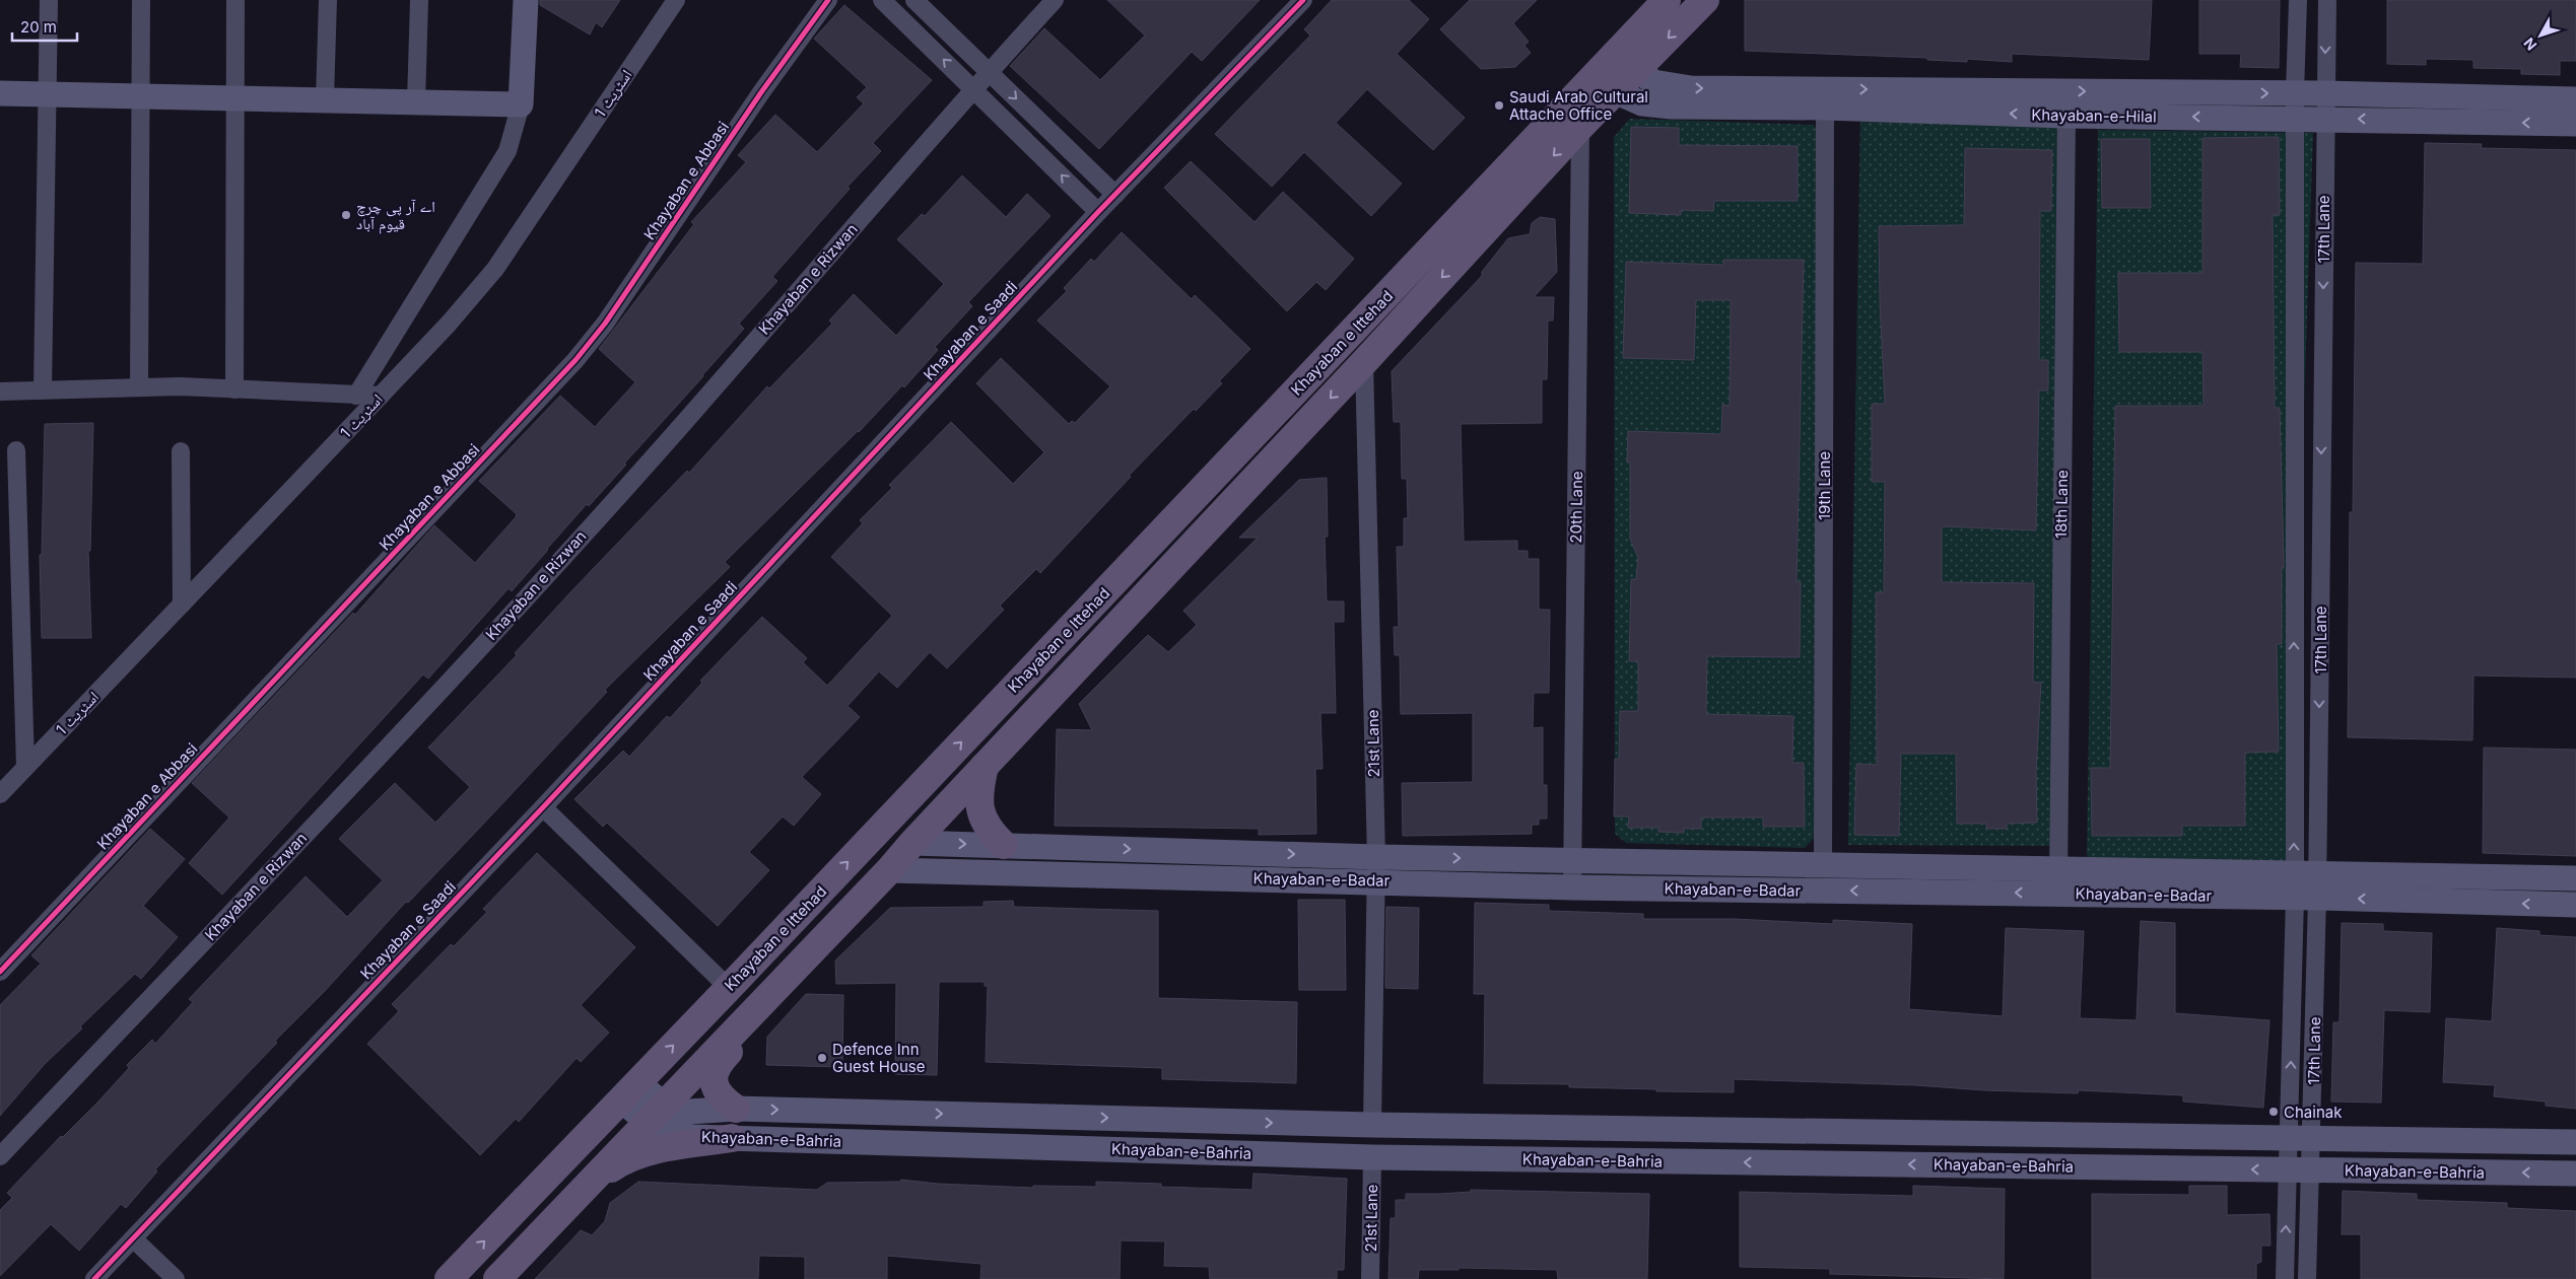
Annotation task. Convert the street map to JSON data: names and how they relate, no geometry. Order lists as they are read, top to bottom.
{
  "streets": {
    "main road": [
      "Khayaban-e-Hilal",
      "Khayaban e Ittehad",
      "Khayaban-e-Badar",
      "Khayaban-e-Bahria"
    ],
    "street": [
      "اسٹریٹ 1",
      "Khayaban e Abbasi",
      "17th Lane",
      "Khayaban e Rizwan",
      "Khayaban e Saadi",
      "19th Lane",
      "18th Lane",
      "20th Lane",
      "21st Lane"
    ]
  },
  "crossings": [
    ["Khayaban-e-Hilal", "17th Lane"],
    ["Khayaban-e-Hilal", "Khayaban e Ittehad"],
    ["Khayaban-e-Hilal", "19th Lane"],
    ["Khayaban-e-Hilal", "18th Lane"],
    ["17th Lane", "Khayaban-e-Badar"],
    ["17th Lane", "Khayaban-e-Bahria"],
    ["Khayaban e Ittehad", "20th Lane"],
    ["Khayaban e Ittehad", "21st Lane"],
    ["Khayaban e Ittehad", "Khayaban-e-Badar"],
    ["Khayaban e Ittehad", "Khayaban-e-Bahria"],
    ["19th Lane", "Khayaban-e-Badar"],
    ["18th Lane", "Khayaban-e-Badar"],
    ["20th Lane", "Khayaban-e-Badar"],
    ["21st Lane", "Khayaban-e-Badar"],
    ["21st Lane", "Khayaban-e-Bahria"]
  ],
  "places": [
    "Saudi Arab Cultural Attache Office",
    "اے آر پی چرچ قیوم آباد",
    "Defence Inn Guest House",
    "Chainak"
  ],
  "scale_bar": "20 m",
  "north": "bottom left"
}
